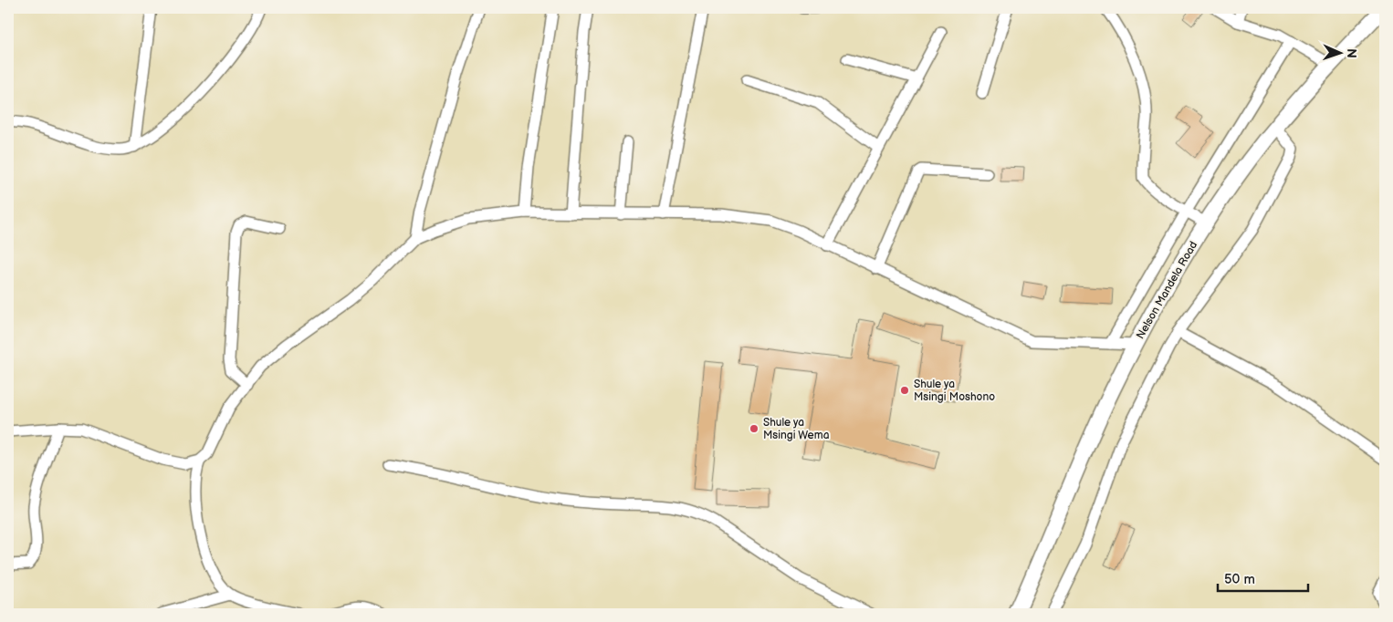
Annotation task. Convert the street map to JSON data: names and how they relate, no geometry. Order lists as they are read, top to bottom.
{
  "streets": {
    "main road": ["Nelson Mandela Road"]
  },
  "places": ["Shule ya Msingi Moshono", "Shule ya Msingi Wema"],
  "scale_bar": "50 m",
  "north": "right"
}
